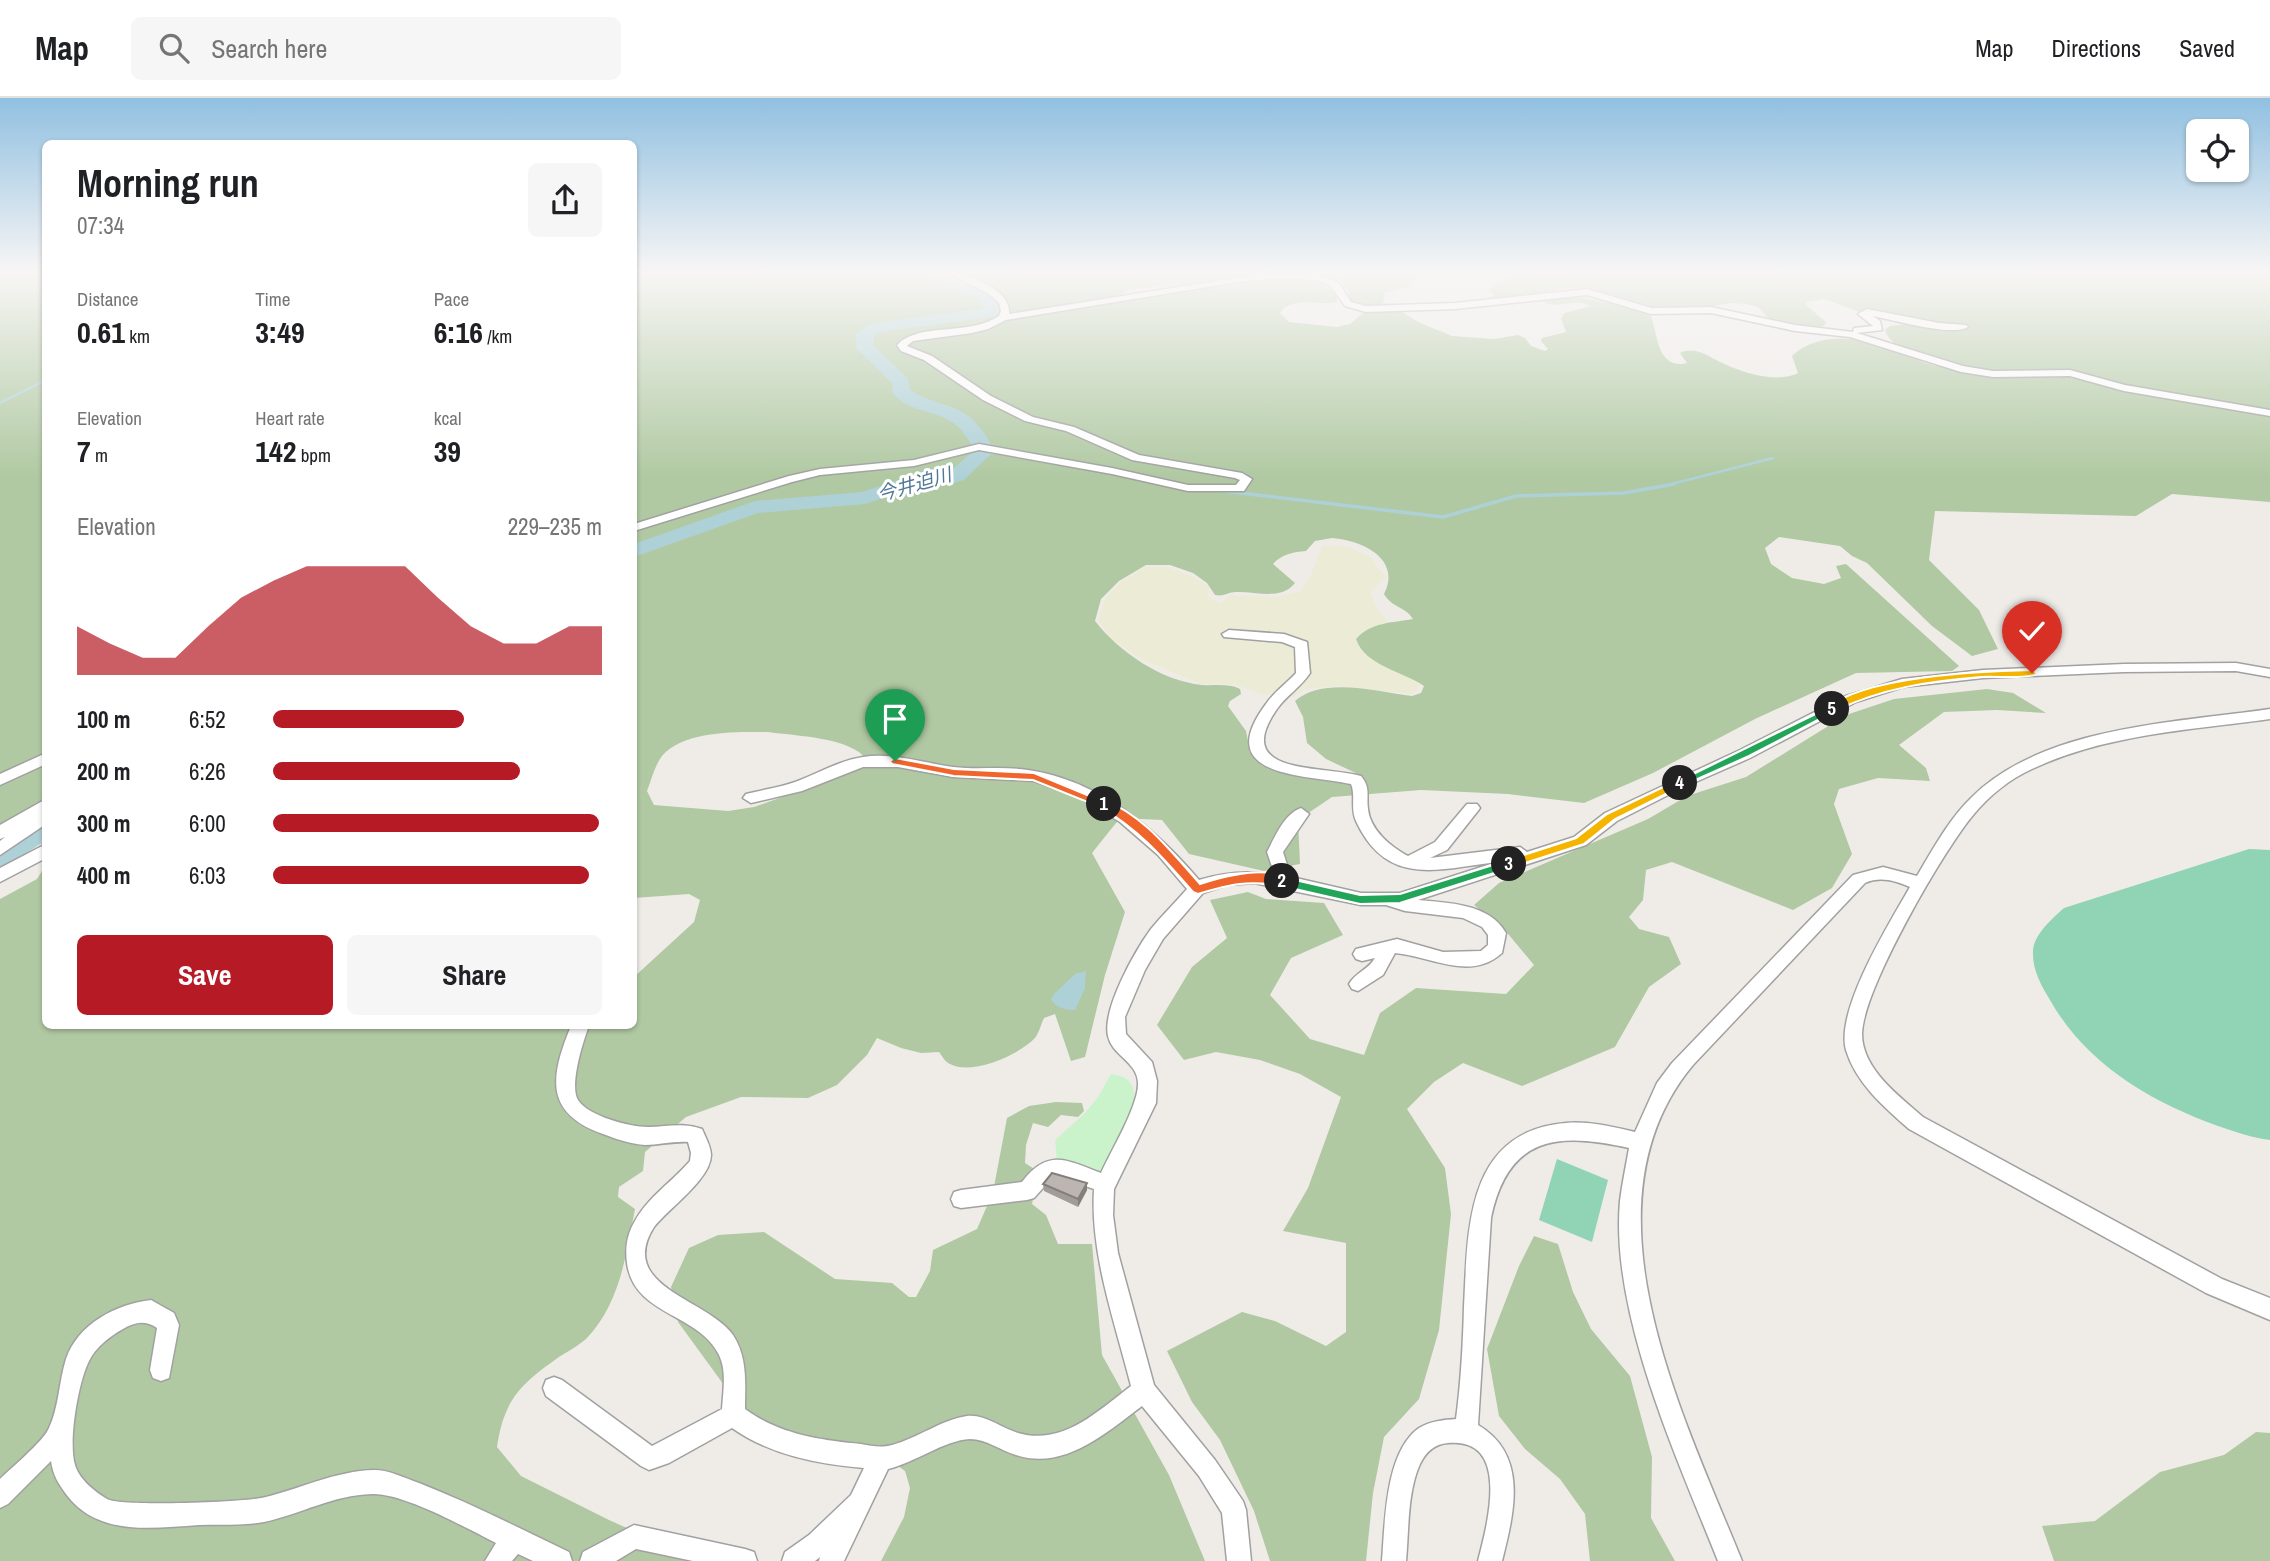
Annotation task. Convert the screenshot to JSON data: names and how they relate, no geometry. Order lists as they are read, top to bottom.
{
  "water": ["今井迫川"],
  "page": {
    "header": "Map",
    "search": "Search here",
    "nav": ["Map", "Directions", "Saved"],
    "heading": ["Morning run", "07:34"],
    "stats": [
      ["Distance", "0.61 km"],
      ["Time", "3:49"],
      ["Pace", "6:16 /km"],
      ["Elevation", "7 m"],
      ["Heart rate", "142 bpm"],
      ["kcal", "39"]
    ],
    "chart": ["Elevation", "229–235 m"],
    "pins": [
      "5",
      "4",
      "1",
      "3",
      "2"
    ],
    "list": [
      {
        "name": "100 m",
        "note": "6:52"
      },
      {
        "name": "200 m",
        "note": "6:26"
      },
      {
        "name": "300 m",
        "note": "6:00"
      },
      {
        "name": "400 m",
        "note": "6:03"
      }
    ],
    "buttons": ["Save", "Share"]
  }
}
